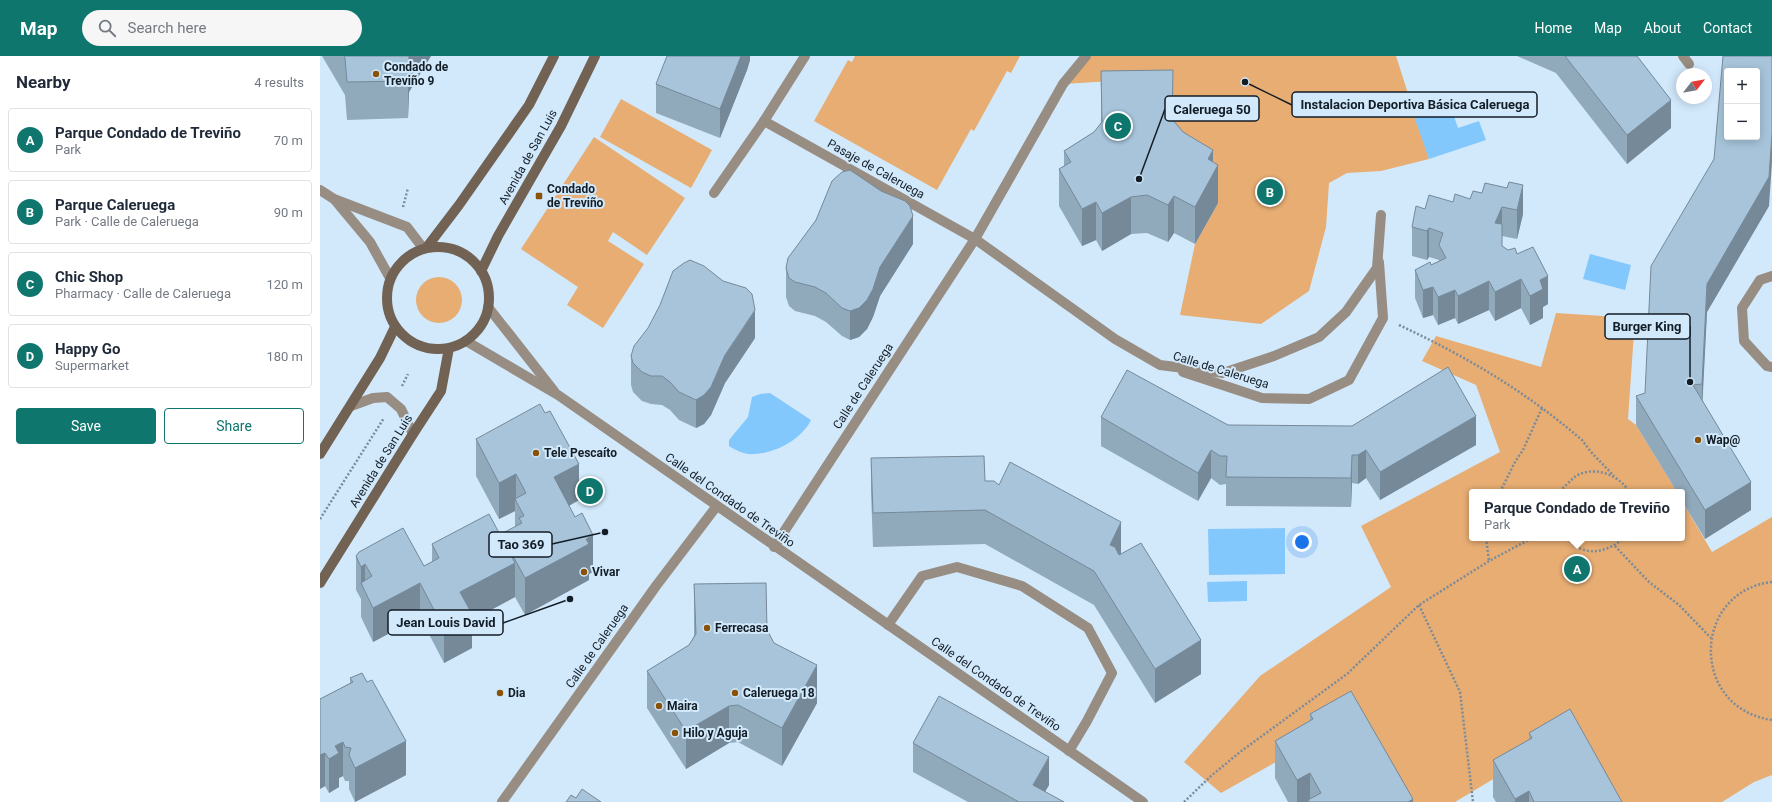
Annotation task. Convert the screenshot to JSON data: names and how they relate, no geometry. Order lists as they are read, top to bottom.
{
  "streets": {
    "street": [
      "Avenida de San Luis",
      "Pasaje de Caleruega",
      "Calle de Caleruega",
      "Calle del Condado de Treviño"
    ]
  },
  "crossings": [
    ["Avenida de San Luis", "Calle del Condado de Treviño"],
    ["Pasaje de Caleruega", "Calle de Caleruega"],
    ["Calle de Caleruega", "Calle del Condado de Treviño"]
  ],
  "places": {
    "other": [
      "Condado de Treviño 9",
      "Instalacion Deportiva Básica Caleruega",
      "Caleruega 50",
      "Burger King",
      "Wap@",
      "Tele Pescaíto",
      "Tao 369",
      "Vivar",
      "Jean Louis David",
      "Ferrecasa",
      "Dia",
      "Caleruega 18",
      "Maira",
      "Hilo y Aguja"
    ],
    "transit": ["Condado de Treviño"]
  },
  "north": "top right",
  "page": {
    "header": "Map",
    "search": "Search here",
    "nav": [
      "Home",
      "Map",
      "About",
      "Contact"
    ],
    "heading": ["Nearby", "4 results"],
    "map_buttons": ["+", "−"],
    "list": [
      {
        "mark": "A",
        "name": "Parque Condado de Treviño",
        "note": "Park",
        "value": "70 m"
      },
      {
        "mark": "B",
        "name": "Parque Caleruega",
        "note": "Park · Calle de Caleruega",
        "value": "90 m"
      },
      {
        "mark": "C",
        "name": "Chic Shop",
        "note": "Pharmacy · Calle de Caleruega",
        "value": "120 m"
      },
      {
        "mark": "D",
        "name": "Happy Go",
        "note": "Supermarket",
        "value": "180 m"
      }
    ],
    "pins": [
      "C",
      "B",
      "D",
      "A"
    ],
    "buttons": ["Save", "Share"],
    "popup": ["Parque Condado de Treviño", "Park"]
  }
}
